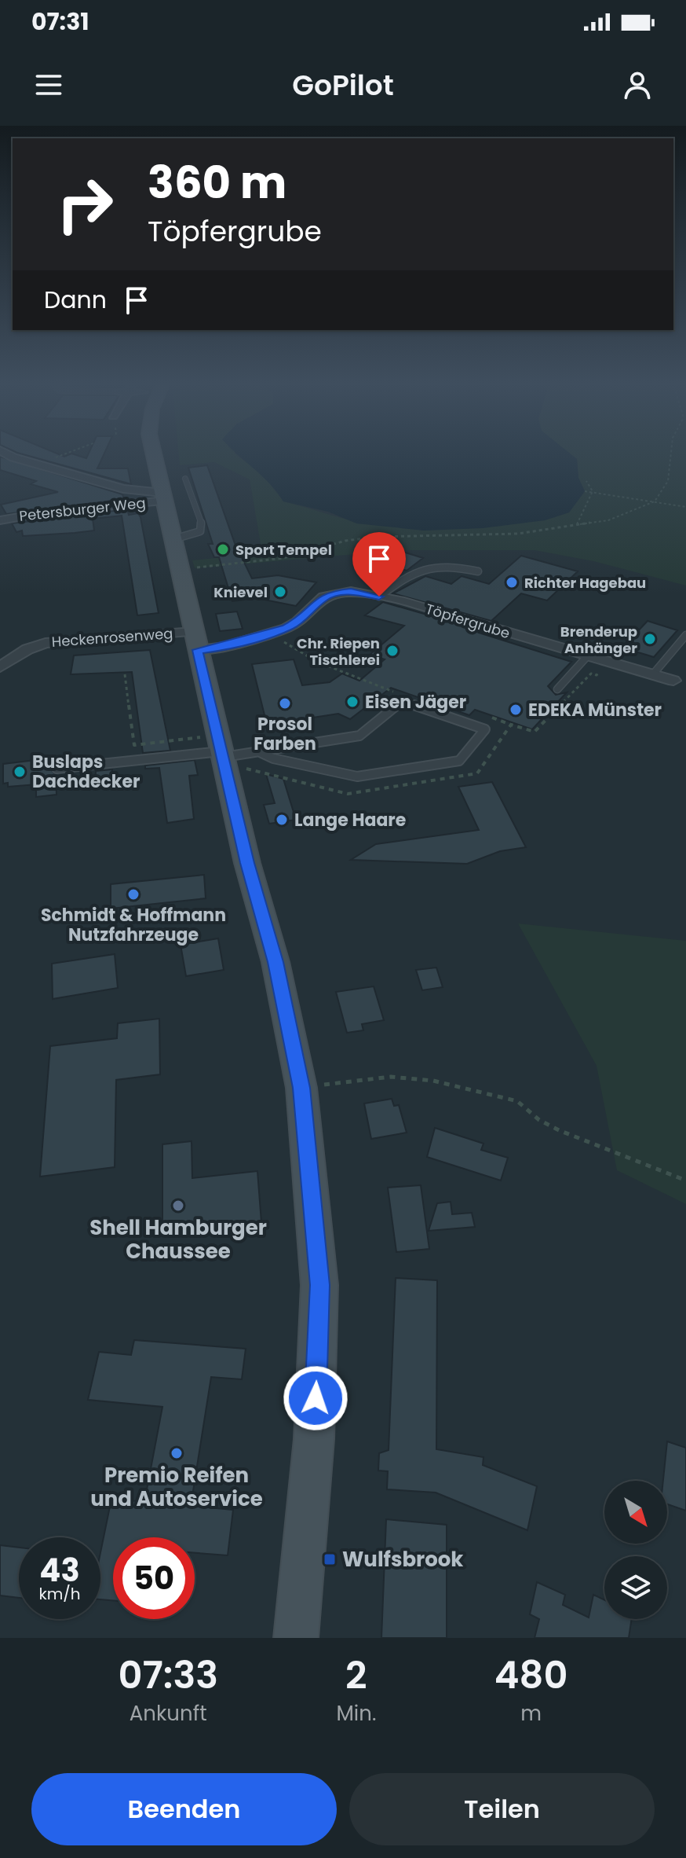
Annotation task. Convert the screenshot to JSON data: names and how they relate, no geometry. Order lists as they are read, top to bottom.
{
  "streets": {
    "street": ["Petersburger Weg", "Töpfergrube", "Heckenrosenweg"]
  },
  "crossings": [
    ["Töpfergrube", "Heckenrosenweg"]
  ],
  "places": {
    "other": [
      "Sport Tempel",
      "Richter Hagebau",
      "Knievel",
      "Brenderup Anhänger",
      "Chr. Riepen Tischlerei",
      "Eisen Jäger",
      "Prosol Farben",
      "EDEKA Münster",
      "Buslaps Dachdecker",
      "Lange Haare",
      "Schmidt & Hoffmann Nutzfahrzeuge",
      "Shell Hamburger Chaussee",
      "Premio Reifen und Autoservice"
    ],
    "transit": ["Wulfsbrook"]
  },
  "north": "bottom right",
  "page": {
    "status": "07:31",
    "header": "GoPilot",
    "turn": ["360 m", "Töpfergrube"],
    "then": "Dann",
    "speed": "43 km/h",
    "limit": "50",
    "eta": [
      "07:33",
      "Ankunft",
      "2",
      "Min.",
      "480",
      "m"
    ],
    "buttons": ["Beenden", "Teilen"]
  }
}
